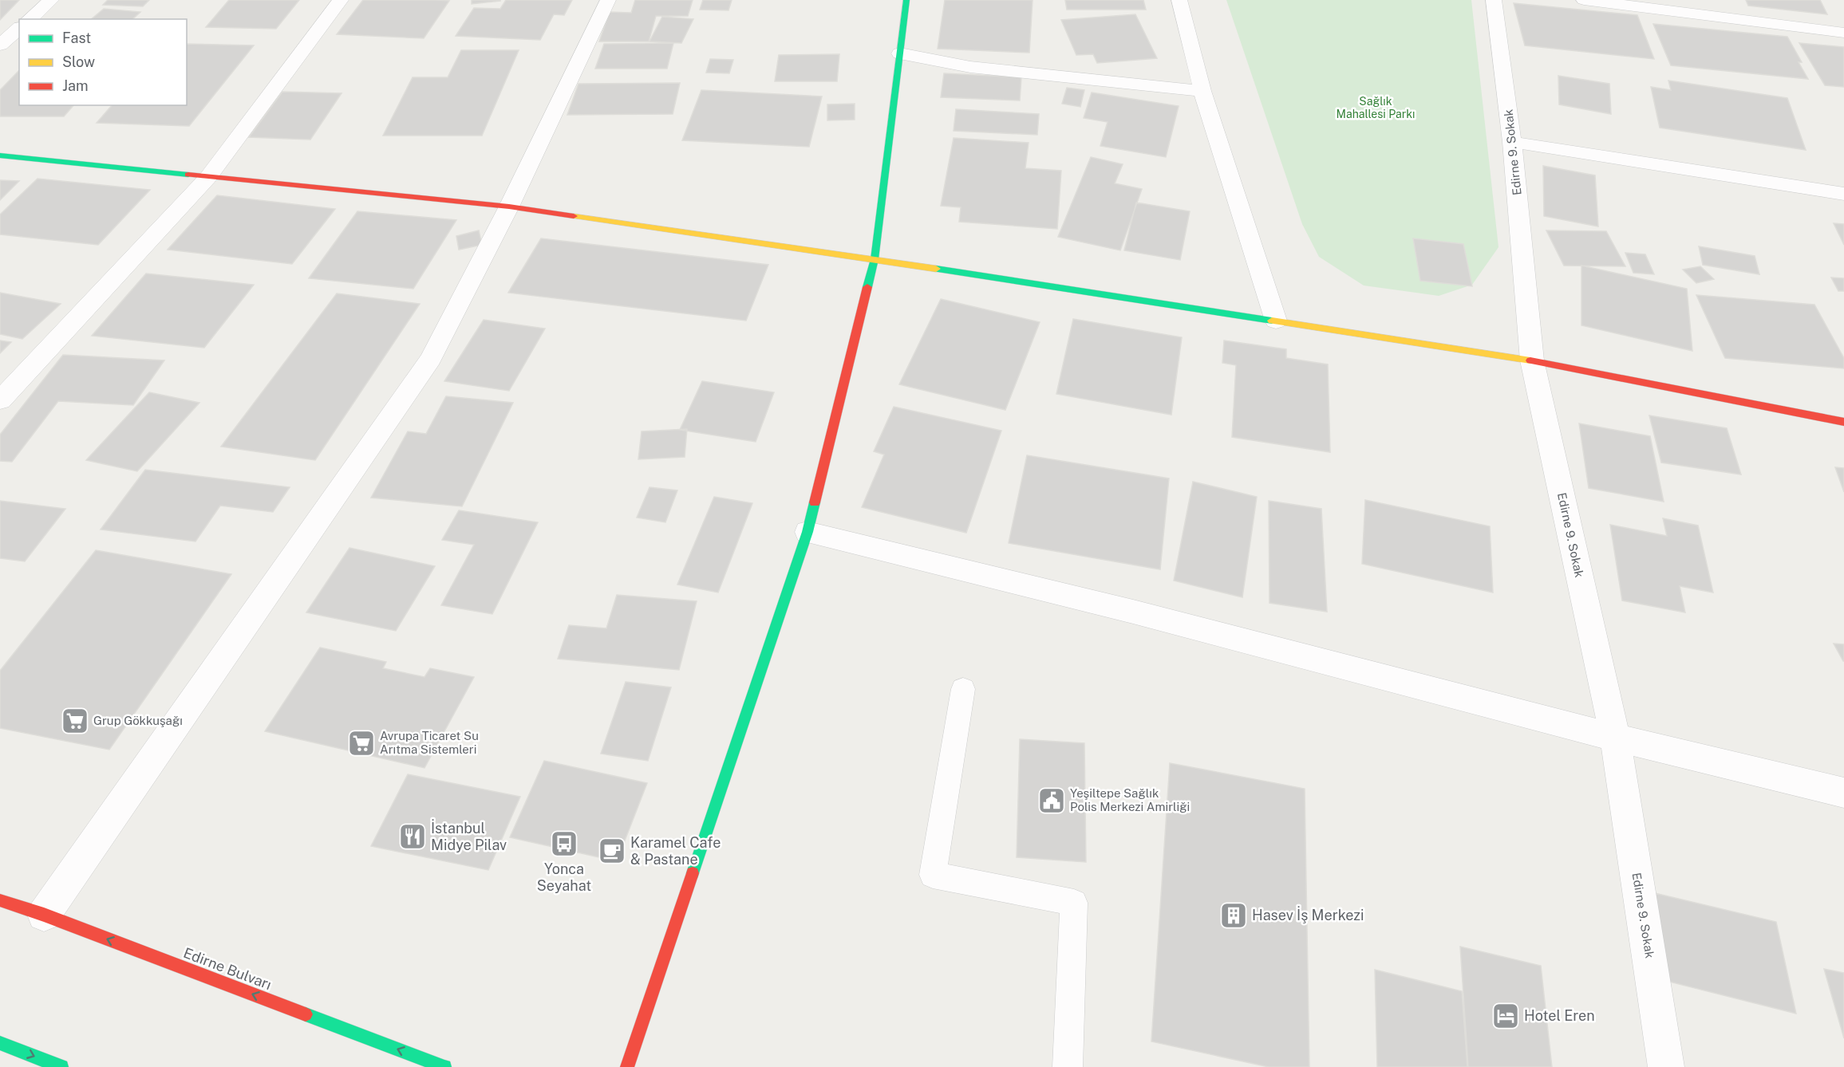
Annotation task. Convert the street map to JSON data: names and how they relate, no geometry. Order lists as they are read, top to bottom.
{
  "streets": {
    "main road": ["Edirne Bulvarı"],
    "street": ["Edirne 9. Sokak"]
  },
  "one_way": ["Edirne Bulvarı"],
  "parks": ["Sağlık Mahallesi Parkı"],
  "places": {
    "supermarket": ["Grup Gökkuşağı", "Avrupa Ticaret Su Arıtma Sistemleri"],
    "public building": ["Yeşiltepe Sağlık Polis Merkezi Amirliği"],
    "restaurant": ["İstanbul Midye Pilav"],
    "bus stop": ["Yonca Seyahat"],
    "cafe": ["Karamel Cafe & Pastane"],
    "building": ["Hasev İş Merkezi"],
    "hotel": ["Hotel Eren"]
  },
  "legend": ["Fast", "Slow", "Jam"]
}
